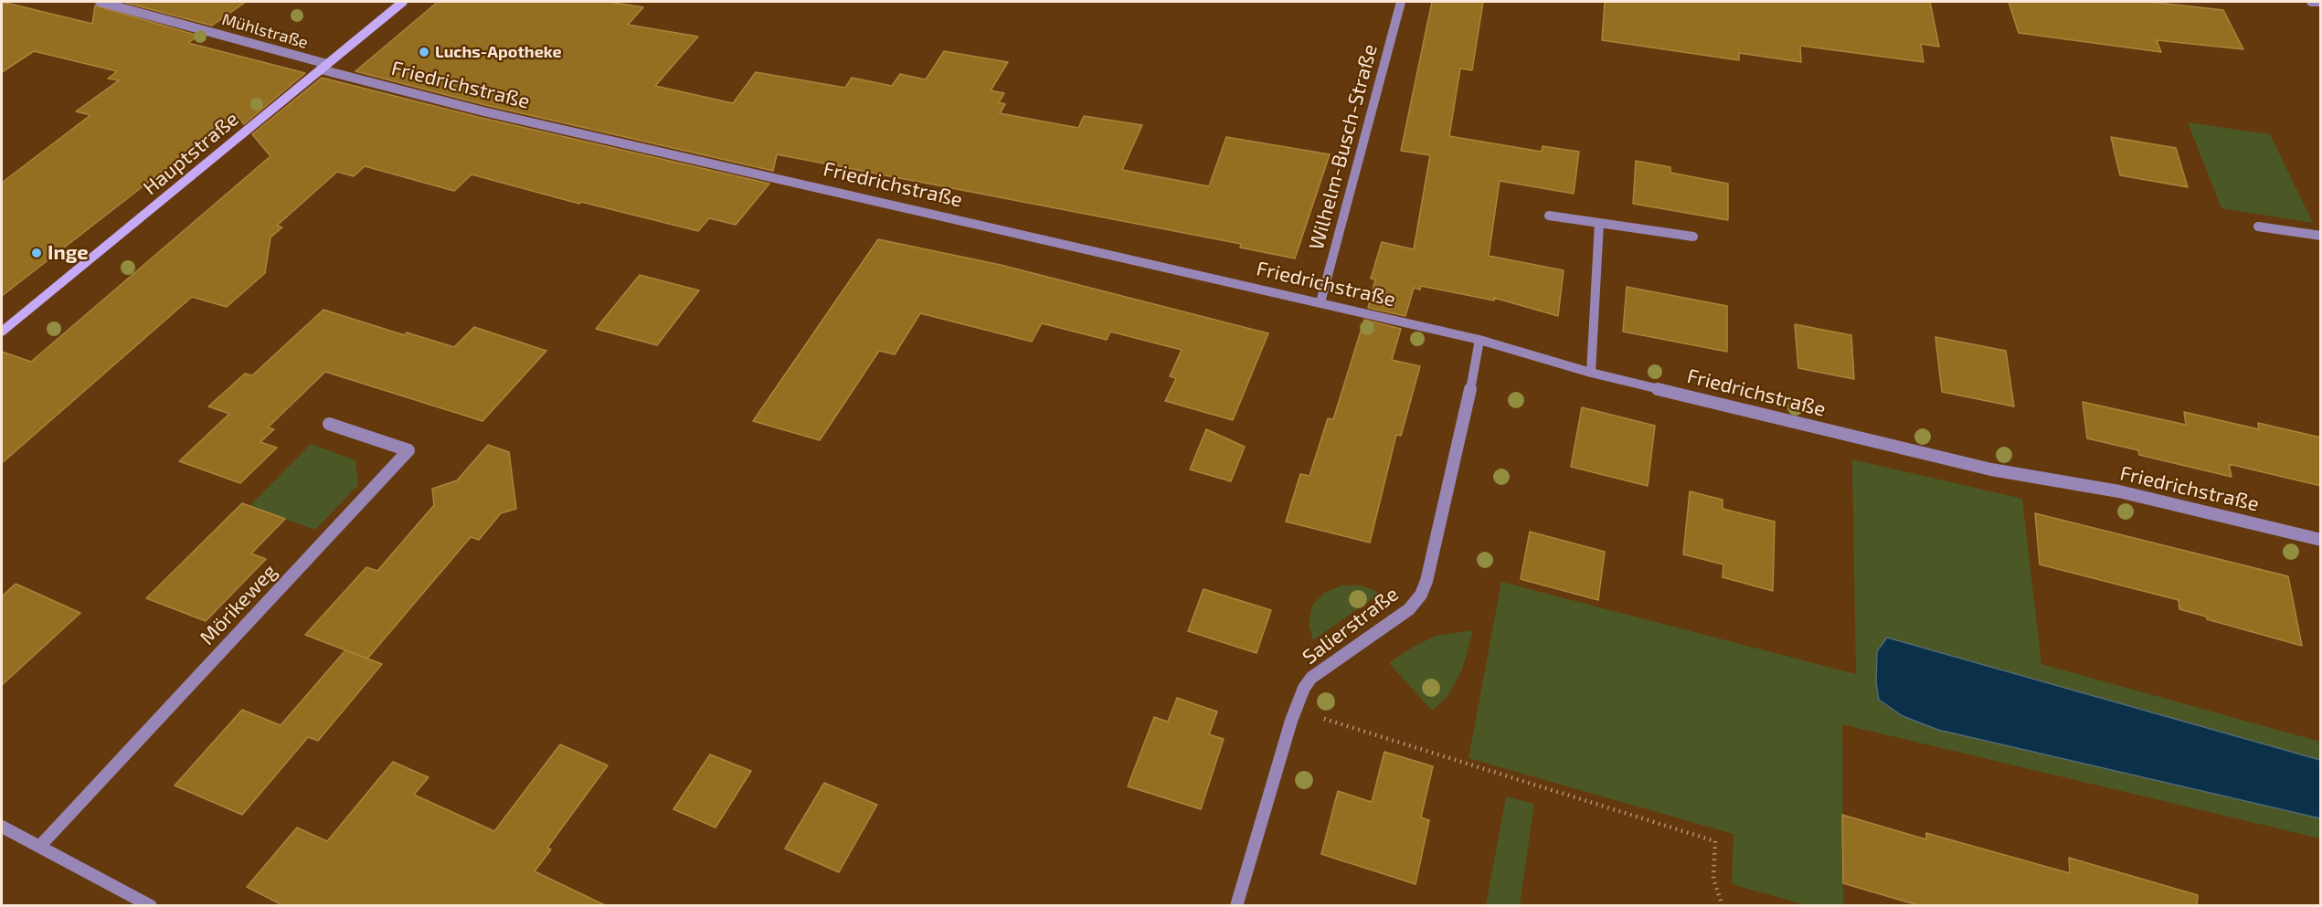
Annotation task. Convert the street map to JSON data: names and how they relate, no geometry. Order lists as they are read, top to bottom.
{
  "streets": {
    "street": [
      "Mühlstraße",
      "Friedrichstraße",
      "Wilhelm-Busch-Straße",
      "Hauptstraße",
      "Mörikeweg",
      "Salierstraße"
    ]
  },
  "crossings": [
    ["Mühlstraße", "Friedrichstraße"],
    ["Mühlstraße", "Hauptstraße"],
    ["Friedrichstraße", "Wilhelm-Busch-Straße"],
    ["Friedrichstraße", "Hauptstraße"],
    ["Friedrichstraße", "Salierstraße"]
  ],
  "places": ["Luchs-Apotheke", "Inge"]
}
